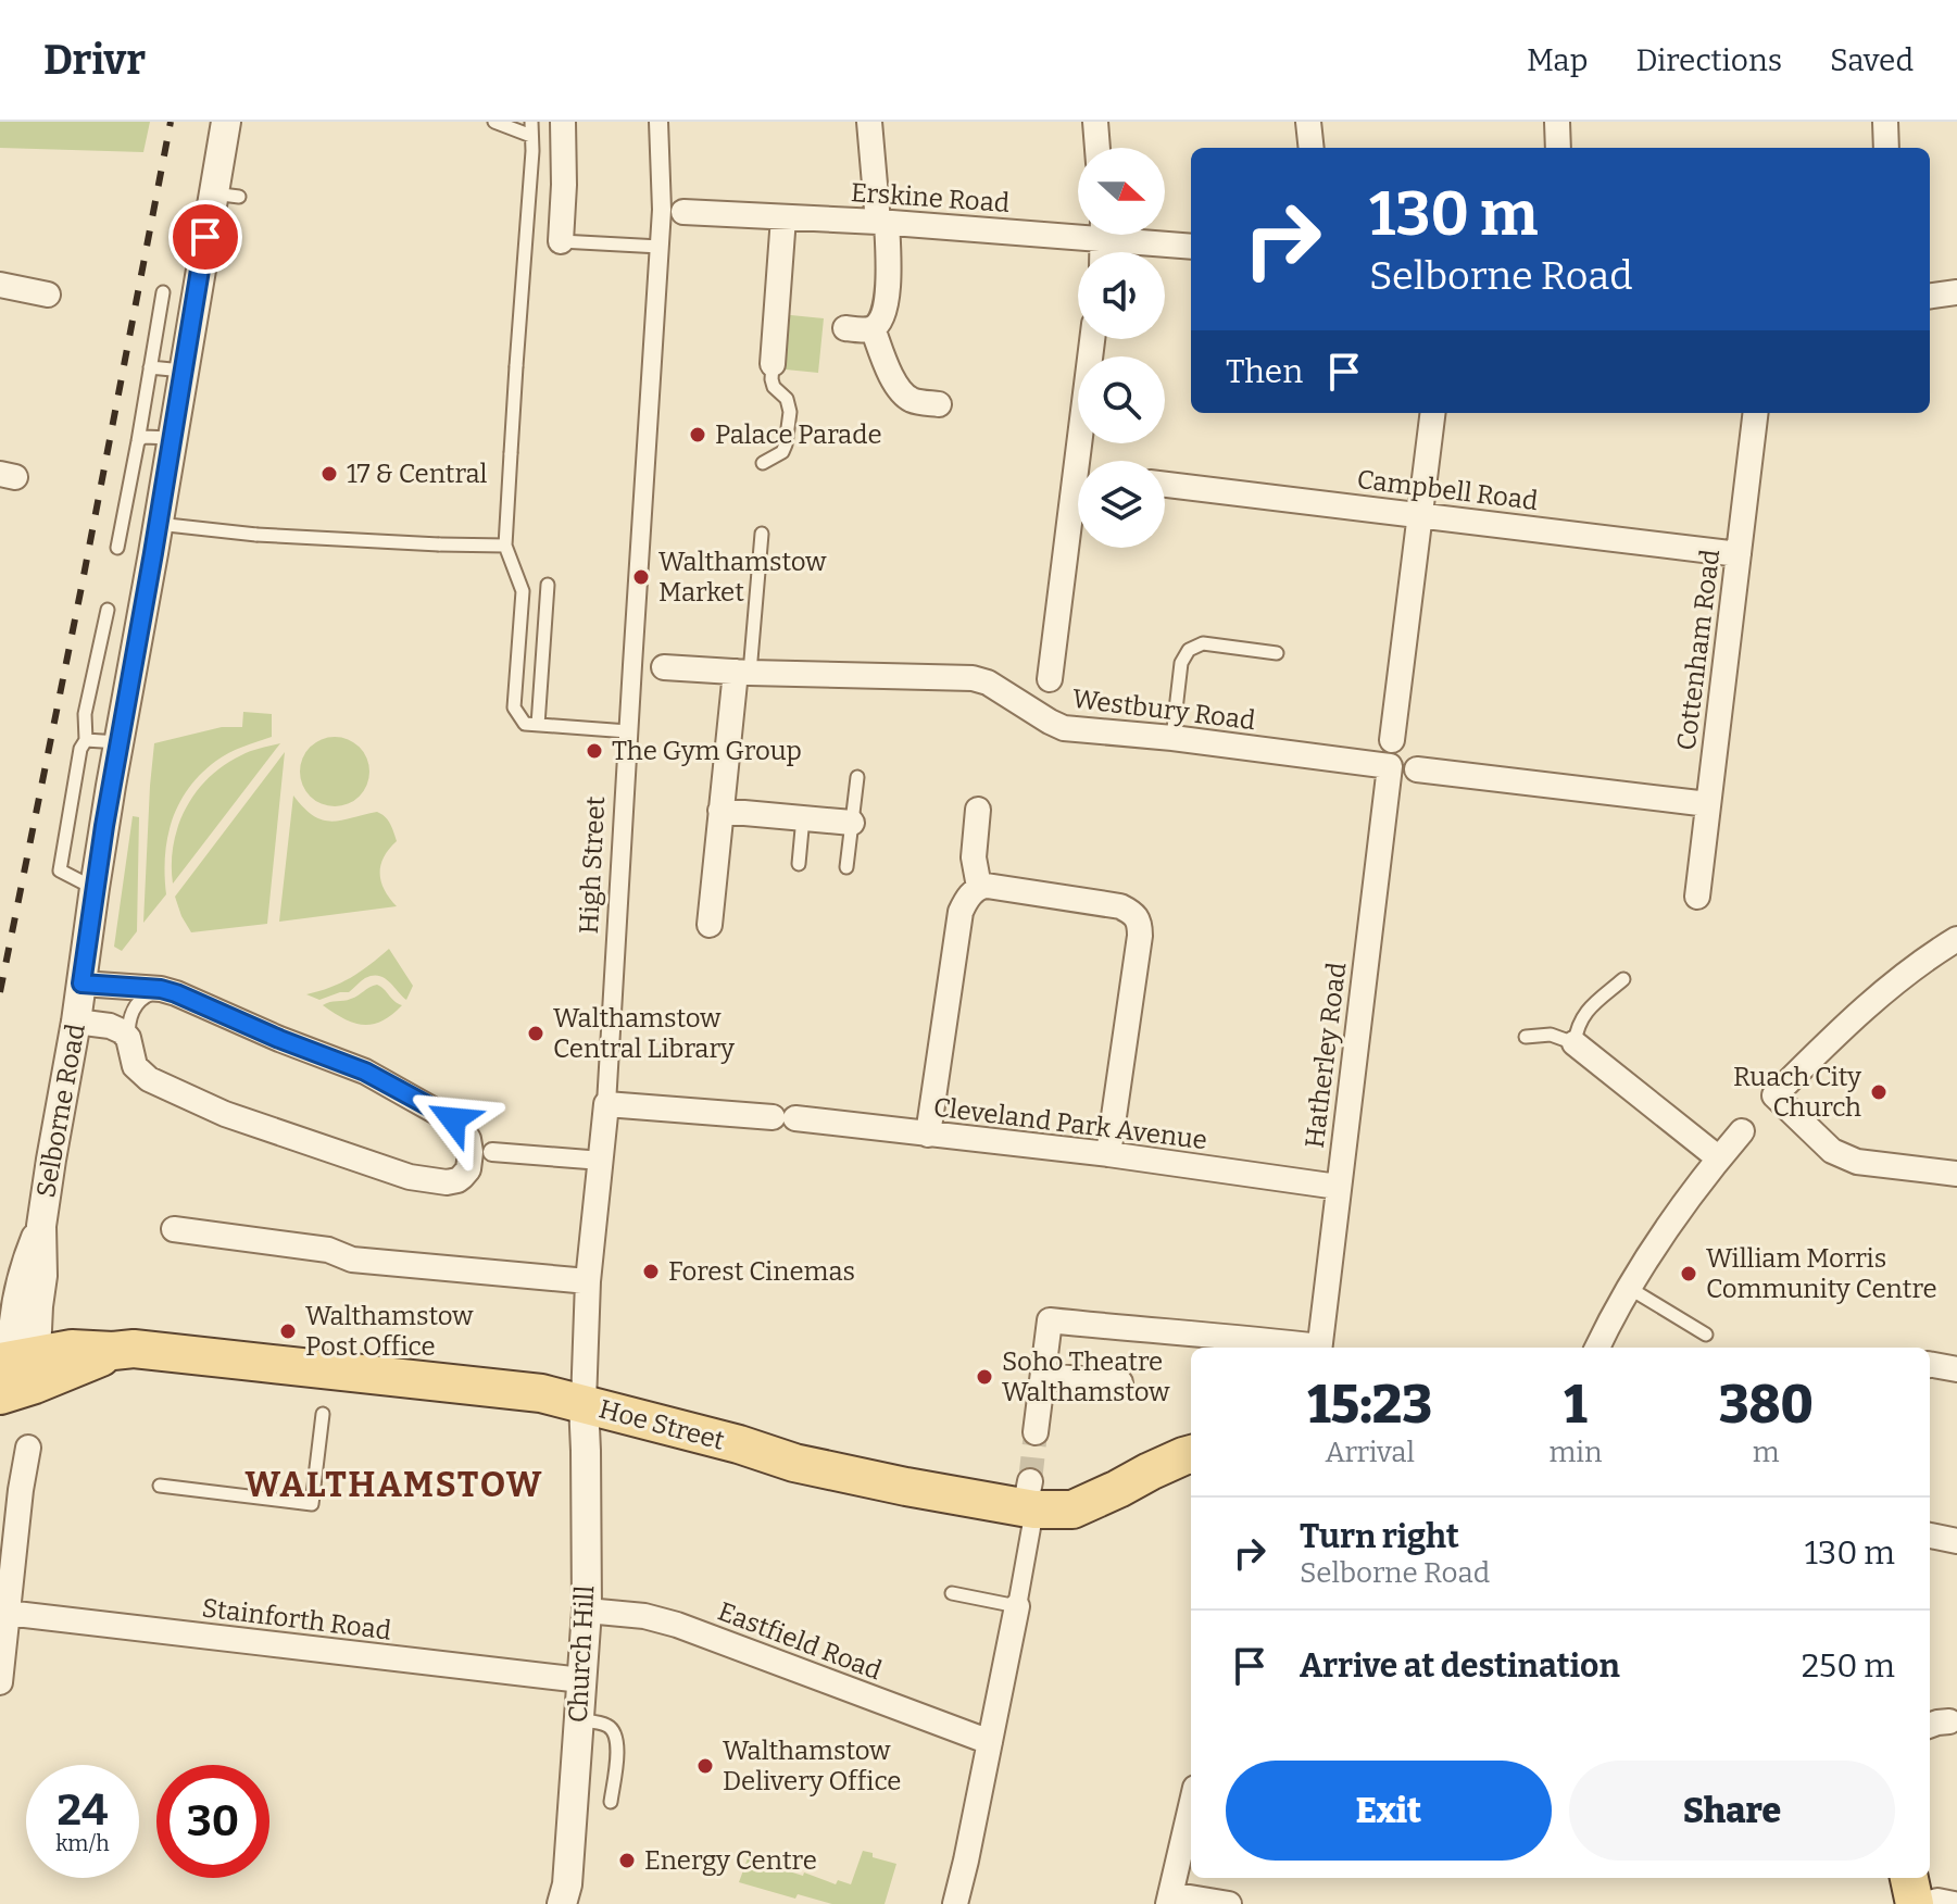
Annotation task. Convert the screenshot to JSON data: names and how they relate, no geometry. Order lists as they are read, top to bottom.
{
  "streets": {
    "main road": ["Hoe Street"],
    "street": [
      "Erskine Road",
      "Campbell Road",
      "Cottenham Road",
      "Westbury Road",
      "High Street",
      "Hatherley Road",
      "Selborne Road",
      "Cleveland Park Avenue",
      "Stainforth Road",
      "Eastfield Road",
      "Church Hill"
    ]
  },
  "crossings": [
    ["Erskine Road", "High Street"],
    ["Campbell Road", "Cottenham Road"],
    ["Westbury Road", "High Street"],
    ["Westbury Road", "Hatherley Road"],
    ["High Street", "Cleveland Park Avenue"],
    ["High Street", "Hoe Street"],
    ["High Street", "Church Hill"],
    ["Hatherley Road", "Cleveland Park Avenue"],
    ["Selborne Road", "Hoe Street"],
    ["Hoe Street", "Church Hill"],
    ["Stainforth Road", "Church Hill"],
    ["Eastfield Road", "Church Hill"]
  ],
  "districts": ["WALTHAMSTOW"],
  "places": [
    "Palace Parade",
    "17 & Central",
    "Walthamstow Market",
    "The Gym Group",
    "Walthamstow Central Library",
    "Ruach City Church",
    "Forest Cinemas",
    "William Morris Community Centre",
    "Walthamstow Post Office",
    "Soho Theatre Walthamstow",
    "Walthamstow Delivery Office",
    "Energy Centre"
  ],
  "north": "right",
  "page": {
    "header": "Drivr",
    "nav": ["Map", "Directions", "Saved"],
    "turn": ["130 m", "Selborne Road"],
    "then": "Then",
    "eta": [
      "15:23",
      "Arrival",
      "1",
      "min",
      "380",
      "m"
    ],
    "list": [
      {
        "name": "Turn right",
        "note": "Selborne Road",
        "value": "130 m"
      },
      {
        "name": "Arrive at destination",
        "value": "250 m"
      }
    ],
    "buttons": ["Exit", "Share"],
    "speed": "24 km/h",
    "limit": "30"
  }
}
